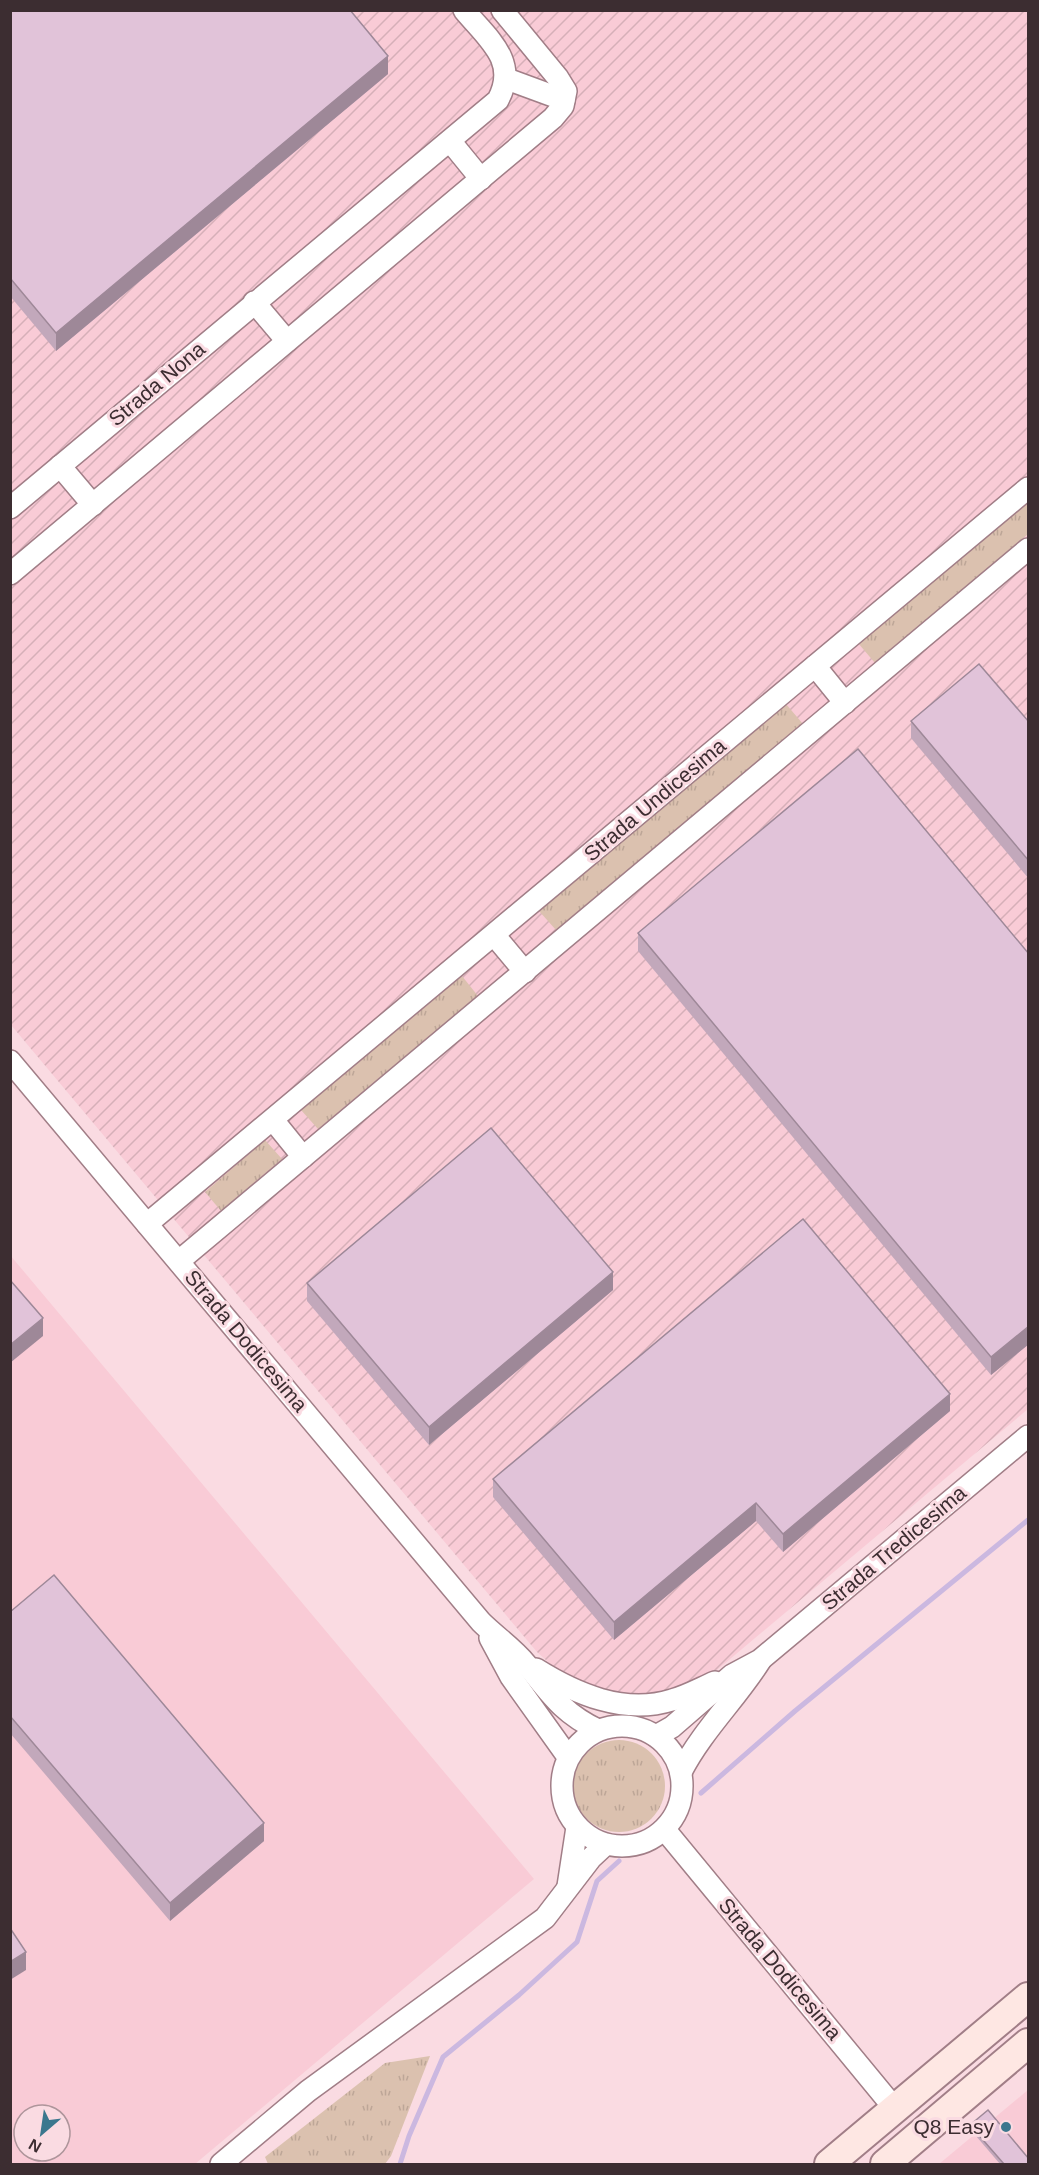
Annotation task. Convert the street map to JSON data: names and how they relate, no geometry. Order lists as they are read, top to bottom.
{
  "streets": {
    "street": [
      "Strada Nona",
      "Strada Undicesima",
      "Strada Dodicesima",
      "Strada Tredicesima"
    ]
  },
  "crossings": [
    ["Strada Undicesima", "Strada Dodicesima"]
  ],
  "places": ["Q8 Easy"],
  "north": "bottom left"
}
